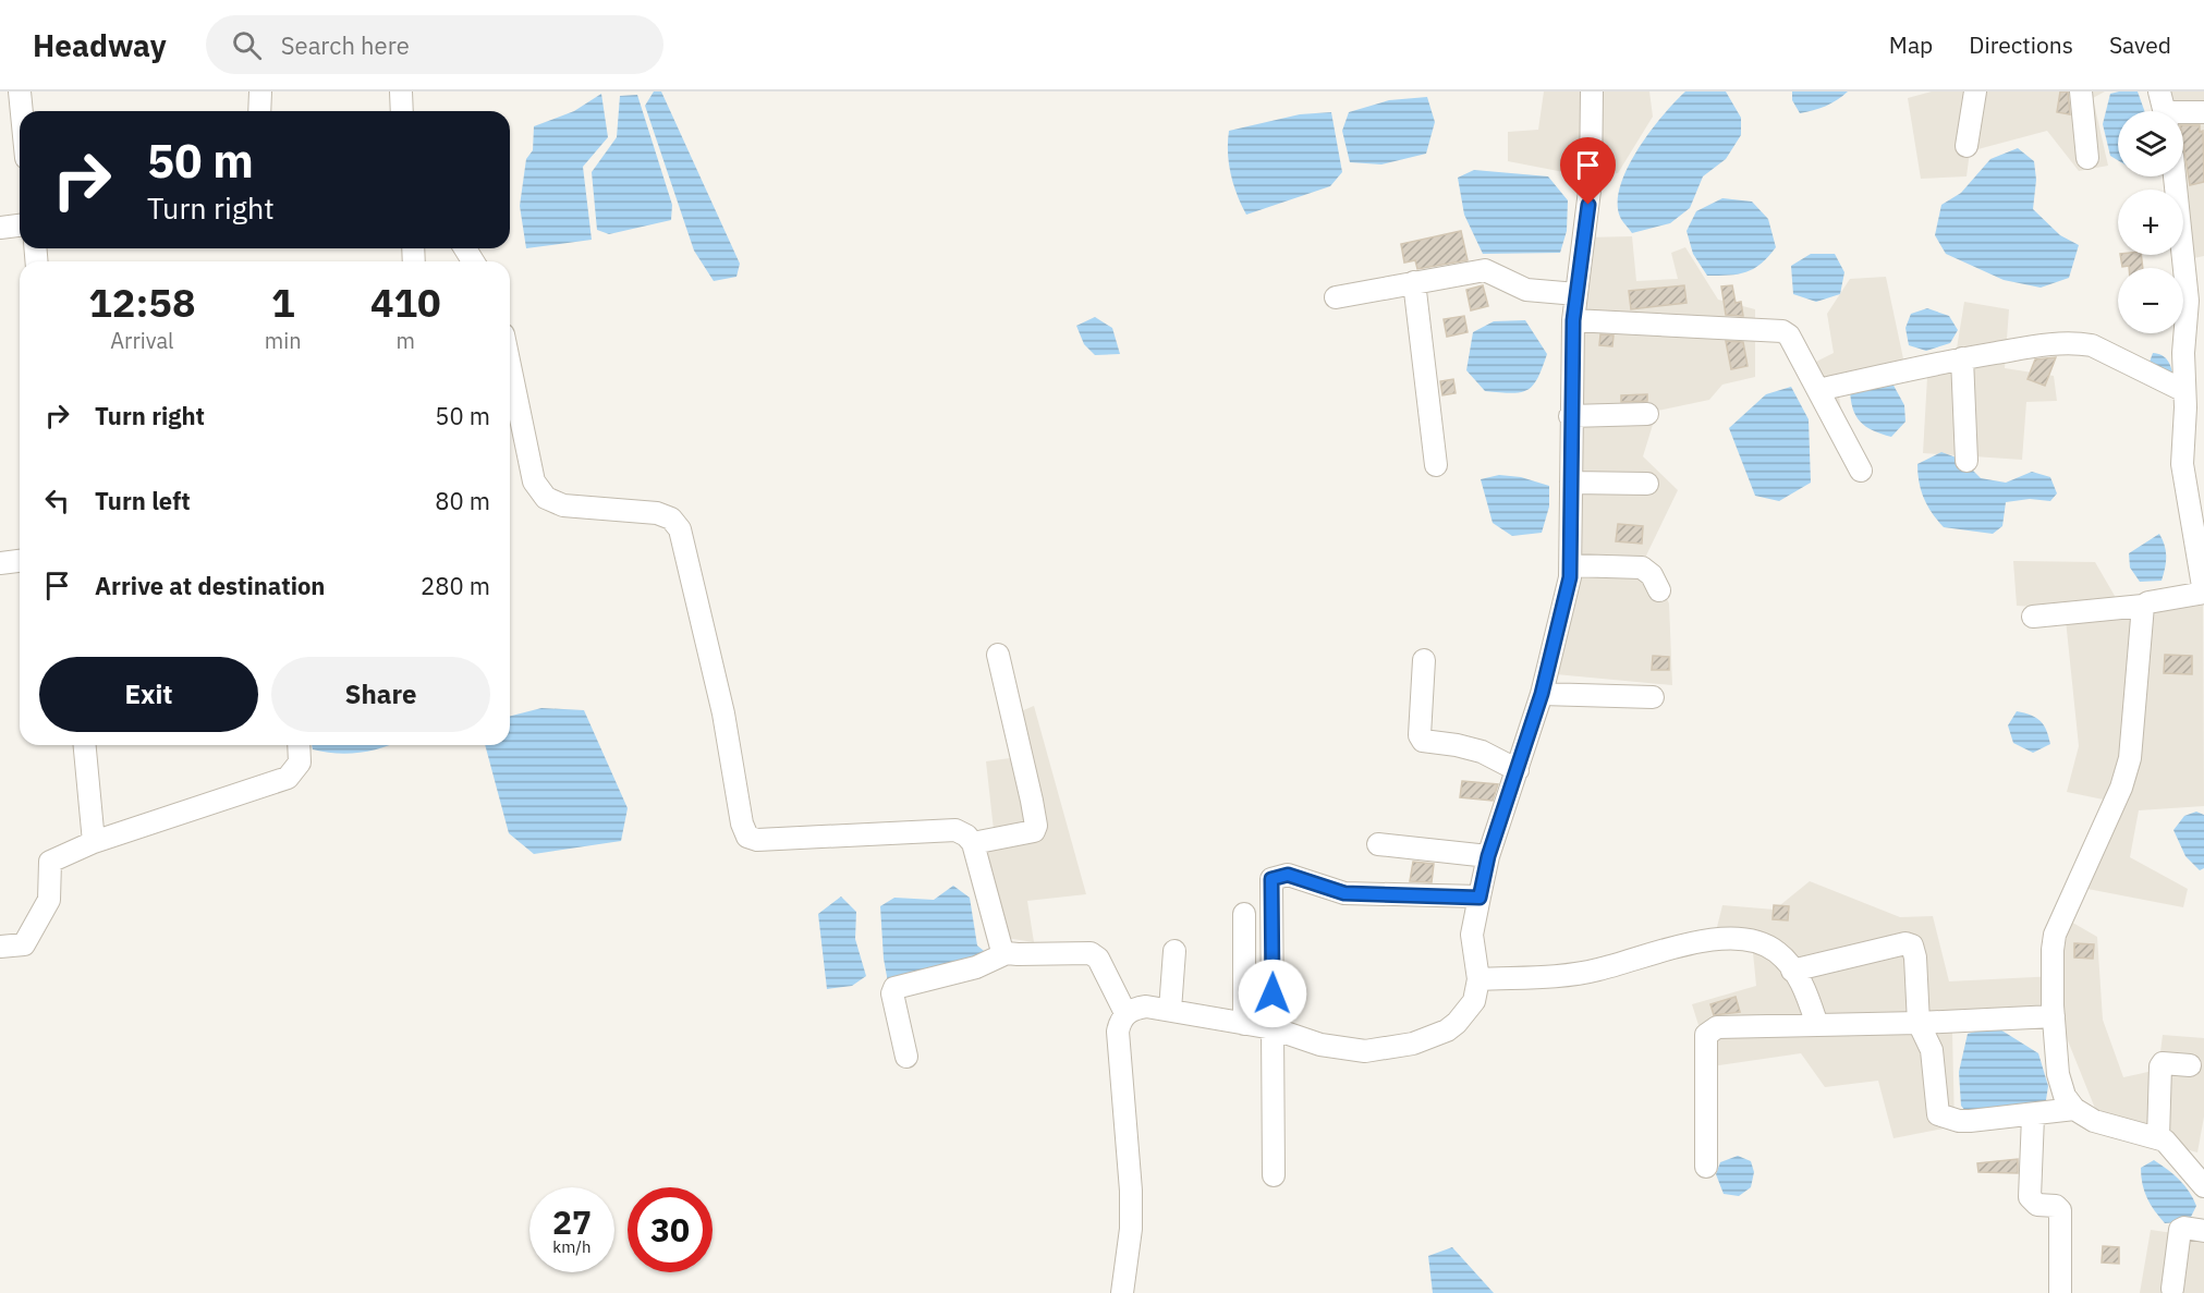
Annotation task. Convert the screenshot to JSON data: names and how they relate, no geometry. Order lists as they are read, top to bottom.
{
  "page": {
    "header": "Headway",
    "search": "Search here",
    "nav": ["Map", "Directions", "Saved"],
    "map_buttons": ["+", "−"],
    "turn": ["50 m", "Turn right"],
    "eta": [
      "12:58",
      "Arrival",
      "1",
      "min",
      "410",
      "m"
    ],
    "list": [
      {
        "name": "Turn right",
        "value": "50 m"
      },
      {
        "name": "Turn left",
        "value": "80 m"
      },
      {
        "name": "Arrive at destination",
        "value": "280 m"
      }
    ],
    "buttons": ["Exit", "Share"],
    "speed": "27 km/h",
    "limit": "30"
  }
}
